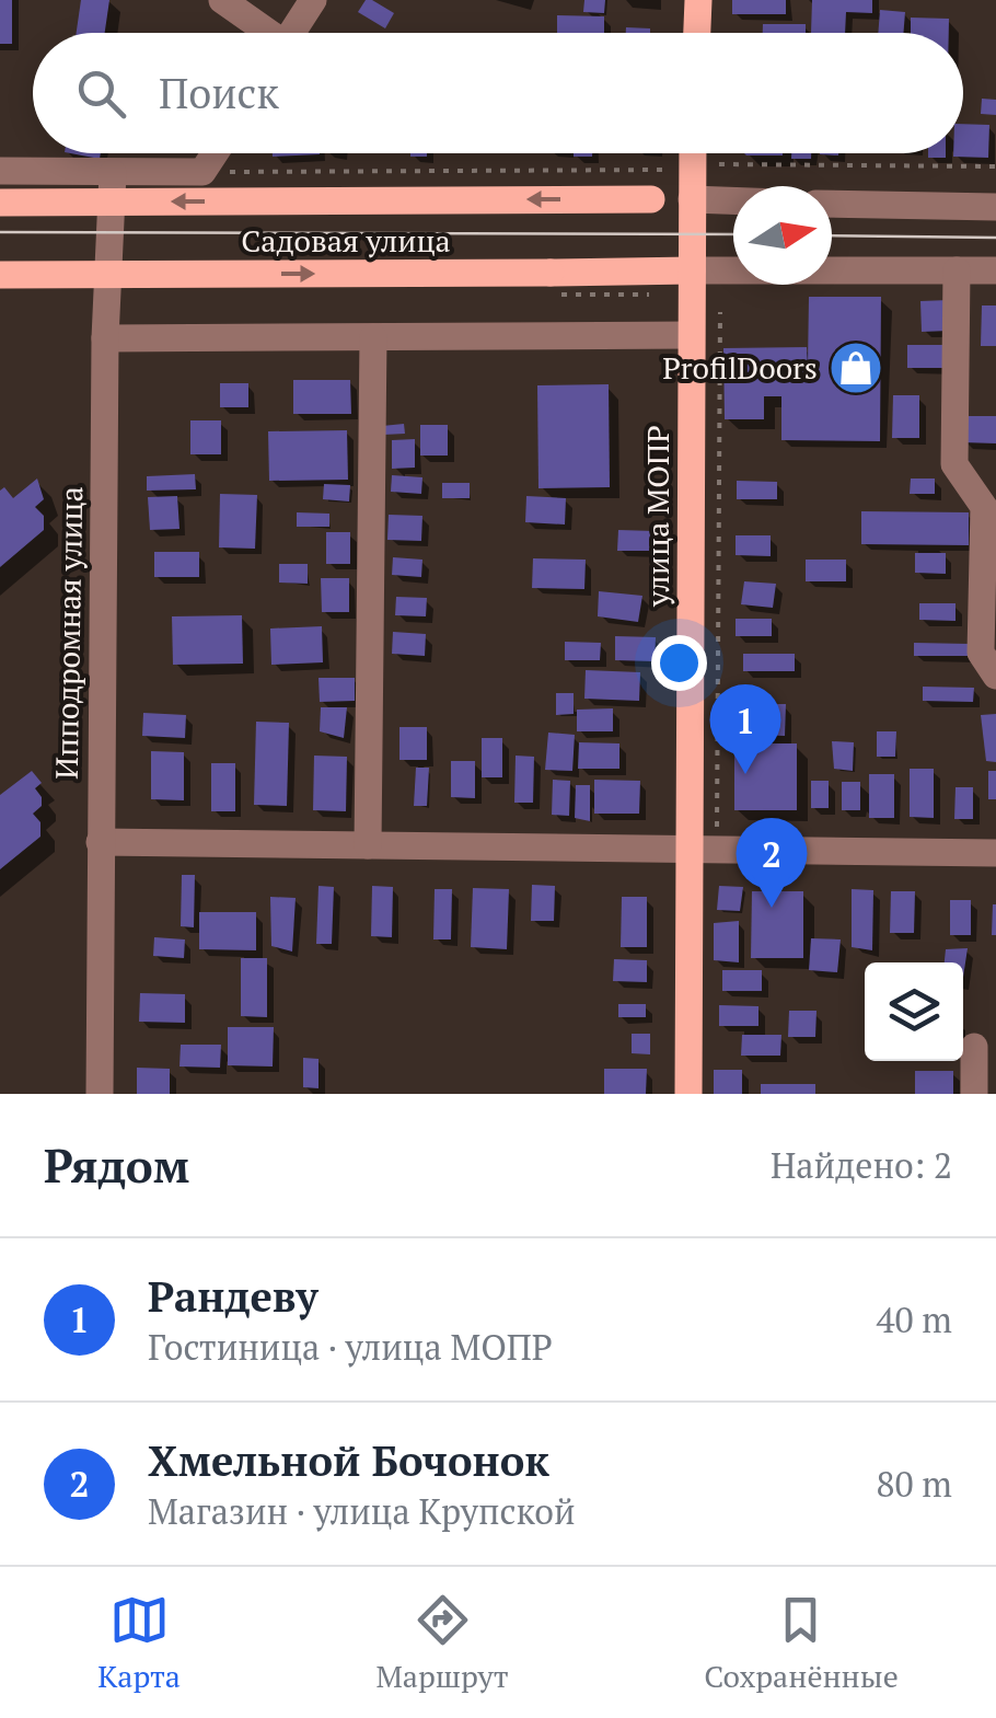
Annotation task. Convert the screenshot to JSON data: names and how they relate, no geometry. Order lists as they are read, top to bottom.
{
  "streets": {
    "main road": ["Садовая улица", "улица МОПР"],
    "street": ["Ипподромная улица"]
  },
  "crossings": [
    ["Садовая улица", "улица МОПР"]
  ],
  "places": {
    "shop": ["ProfilDoors"]
  },
  "north": "right",
  "page": {
    "search": "Поиск",
    "pins": ["1", "2"],
    "heading": ["Рядом", "Найдено: 2"],
    "list": [
      {
        "mark": "1",
        "name": "Рандеву",
        "note": "Гостиница · улица МОПР",
        "value": "40 m"
      },
      {
        "mark": "2",
        "name": "Хмельной Бочонок",
        "note": "Магазин · улица Крупской",
        "value": "80 m"
      }
    ],
    "nav": ["Карта", "Маршрут", "Сохранённые"]
  }
}
